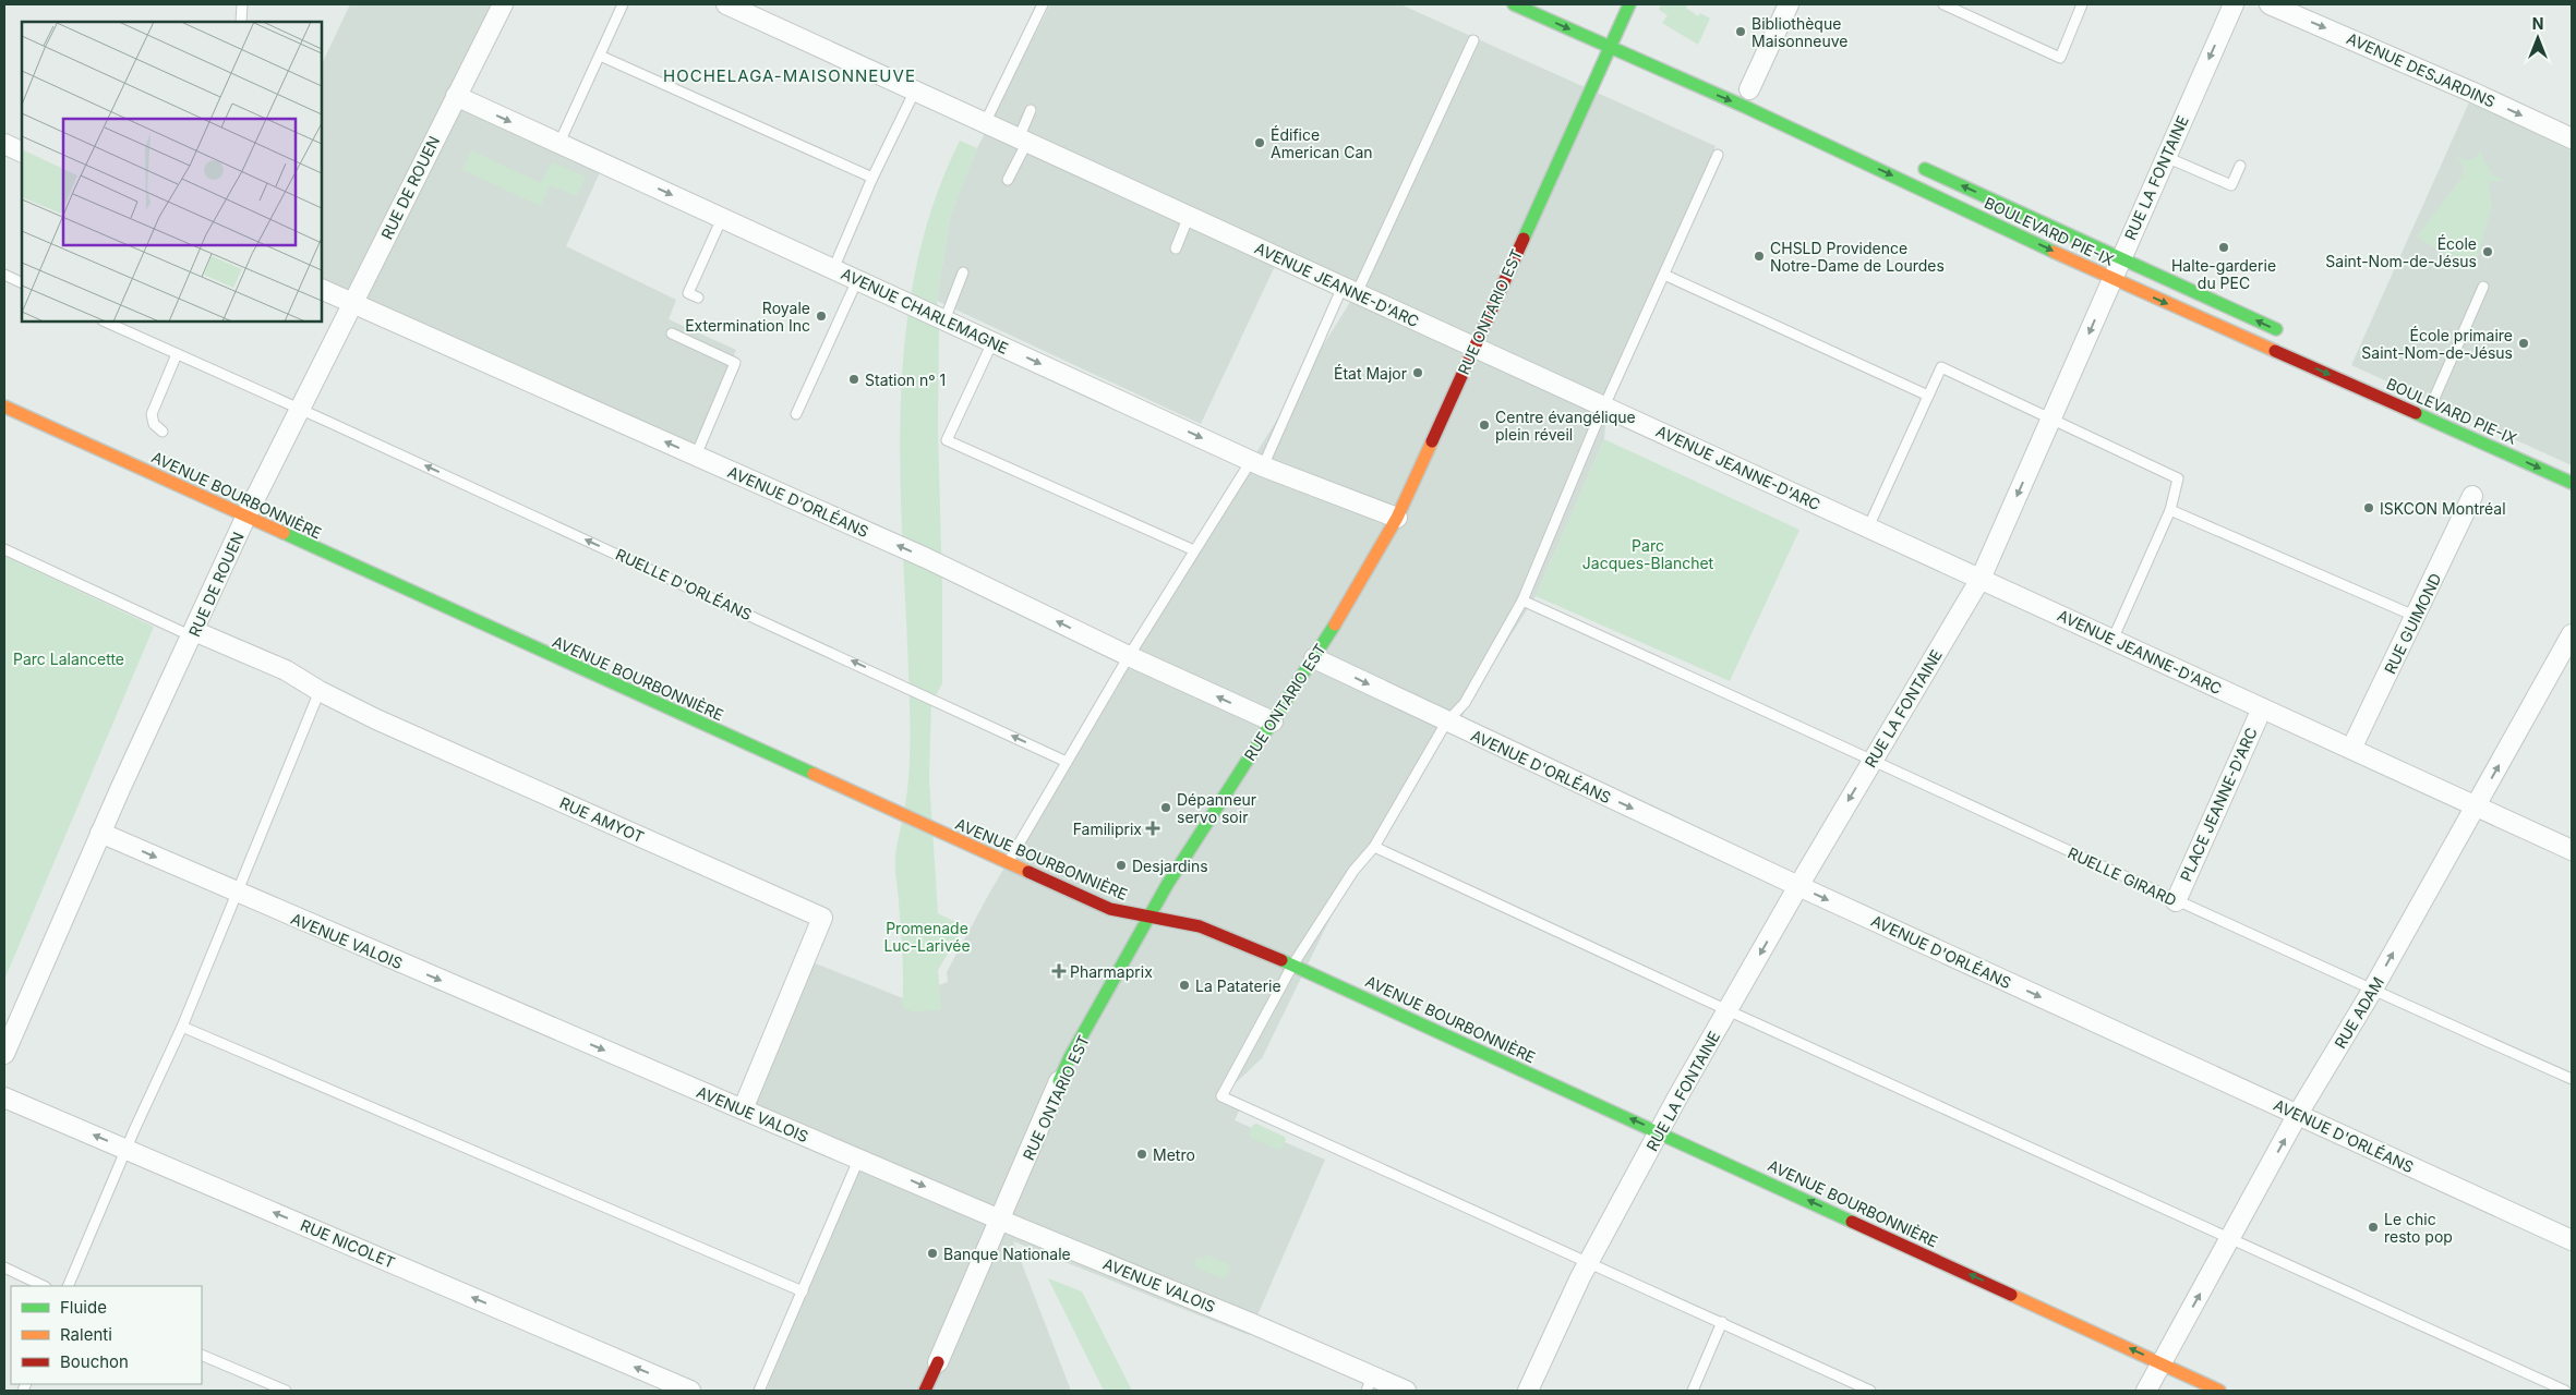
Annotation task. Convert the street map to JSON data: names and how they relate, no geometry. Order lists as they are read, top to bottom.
{
  "streets": {
    "main road": ["BOULEVARD PIE-IX", "RUE ONTARIO EST", "AVENUE BOURBONNIÈRE"],
    "street": [
      "AVENUE DESJARDINS",
      "RUE LA FONTAINE",
      "RUE DE ROUEN",
      "AVENUE JEANNE-D'ARC",
      "AVENUE CHARLEMAGNE",
      "AVENUE D'ORLÉANS",
      "RUE GUIMOND",
      "PLACE JEANNE-D'ARC",
      "RUE AMYOT",
      "AVENUE VALOIS",
      "RUE ADAM",
      "RUE NICOLET"
    ],
    "lane": ["RUELLE D'ORLÉANS", "RUELLE GIRARD"]
  },
  "crossings": [
    ["RUE LA FONTAINE", "BOULEVARD PIE-IX"],
    ["RUE LA FONTAINE", "AVENUE JEANNE-D'ARC"],
    ["RUE LA FONTAINE", "AVENUE BOURBONNIÈRE"],
    ["RUE LA FONTAINE", "AVENUE D'ORLÉANS"],
    ["RUE LA FONTAINE", "RUELLE GIRARD"],
    ["RUE DE ROUEN", "AVENUE CHARLEMAGNE"],
    ["RUE DE ROUEN", "AVENUE BOURBONNIÈRE"],
    ["RUE DE ROUEN", "AVENUE D'ORLÉANS"],
    ["RUE DE ROUEN", "RUELLE D'ORLÉANS"],
    ["RUE DE ROUEN", "RUE AMYOT"],
    ["RUE DE ROUEN", "AVENUE VALOIS"],
    ["BOULEVARD PIE-IX", "RUE ONTARIO EST"],
    ["AVENUE JEANNE-D'ARC", "RUE ONTARIO EST"],
    ["AVENUE JEANNE-D'ARC", "RUE GUIMOND"],
    ["AVENUE JEANNE-D'ARC", "PLACE JEANNE-D'ARC"],
    ["AVENUE JEANNE-D'ARC", "RUE ADAM"],
    ["AVENUE CHARLEMAGNE", "RUE ONTARIO EST"],
    ["RUE ONTARIO EST", "AVENUE BOURBONNIÈRE"],
    ["RUE ONTARIO EST", "AVENUE D'ORLÉANS"],
    ["RUE ONTARIO EST", "AVENUE VALOIS"],
    ["AVENUE BOURBONNIÈRE", "RUE ADAM"],
    ["AVENUE D'ORLÉANS", "RUE ADAM"],
    ["PLACE JEANNE-D'ARC", "RUELLE GIRARD"],
    ["RUE AMYOT", "AVENUE VALOIS"],
    ["RUELLE GIRARD", "RUE ADAM"]
  ],
  "one_way": [
    "AVENUE DESJARDINS",
    "RUE LA FONTAINE",
    "AVENUE CHARLEMAGNE",
    "AVENUE BOURBONNIÈRE",
    "RUELLE D'ORLÉANS",
    "AVENUE VALOIS",
    "RUE ADAM",
    "RUE NICOLET"
  ],
  "districts": ["HOCHELAGA-MAISONNEUVE"],
  "parks": ["Parc Jacques-Blanchet", "Parc Lalancette", "Promenade Luc-Larivée"],
  "places": {
    "other": [
      "Bibliothèque Maisonneuve",
      "Édifice American Can",
      "Halte-garderie du PEC",
      "École Saint-Nom-de-Jésus",
      "CHSLD Providence Notre-Dame de Lourdes",
      "Royale Extermination Inc",
      "École primaire Saint-Nom-de-Jésus",
      "État Major",
      "Station nº 1",
      "Centre évangélique plein réveil",
      "ISKCON Montréal",
      "Dépanneur servo soir",
      "Desjardins",
      "La Pataterie",
      "Metro",
      "Le chic resto pop",
      "Banque Nationale"
    ],
    "health": ["Familiprix", "Pharmaprix"]
  },
  "legend": ["Fluide", "Ralenti", "Bouchon"],
  "north": "top"
}
